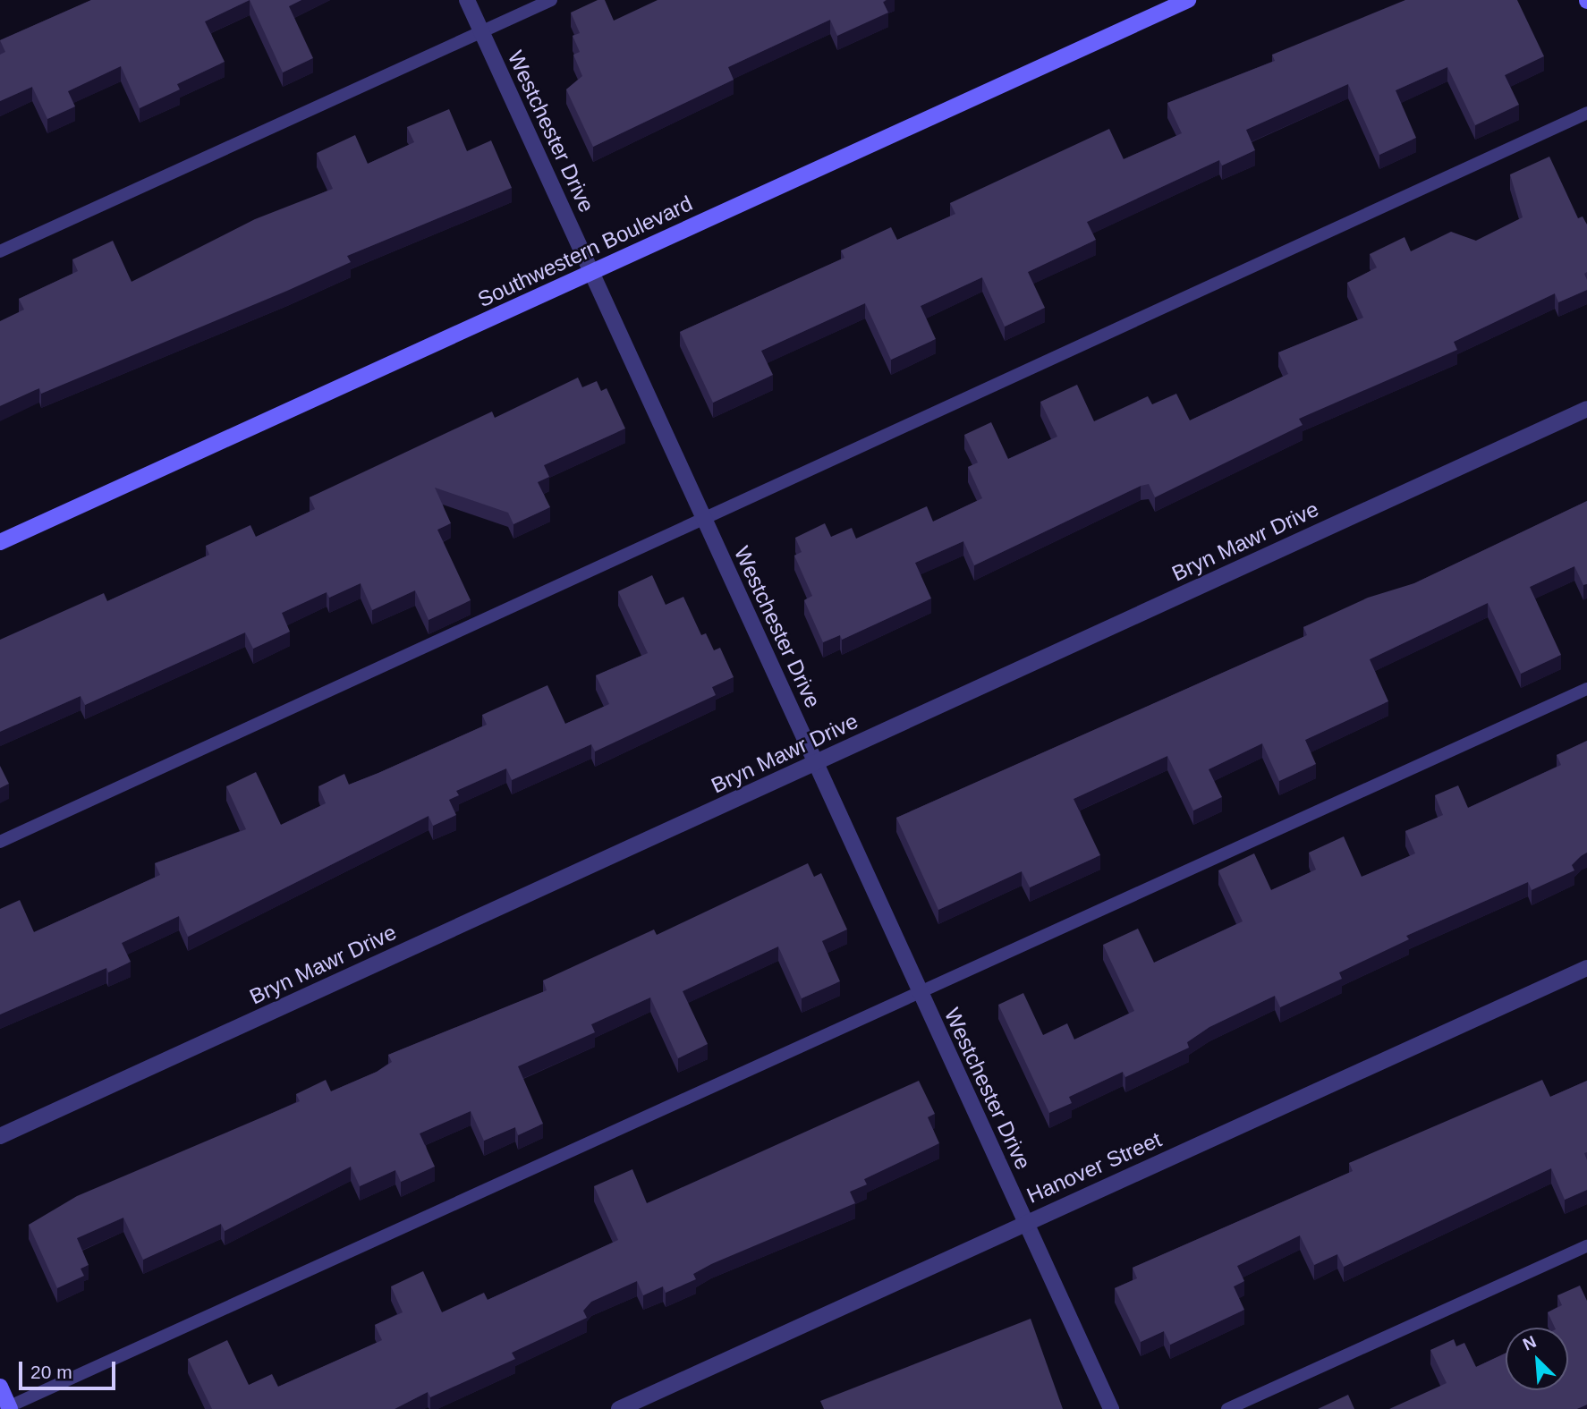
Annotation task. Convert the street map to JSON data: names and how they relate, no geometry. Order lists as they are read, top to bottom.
{
  "streets": {
    "street": [
      "Westchester Drive",
      "Southwestern Boulevard",
      "Bryn Mawr Drive",
      "Hanover Street"
    ]
  },
  "crossings": [
    ["Westchester Drive", "Southwestern Boulevard"],
    ["Westchester Drive", "Bryn Mawr Drive"],
    ["Westchester Drive", "Hanover Street"]
  ],
  "scale_bar": "20 m",
  "north": "top left"
}
